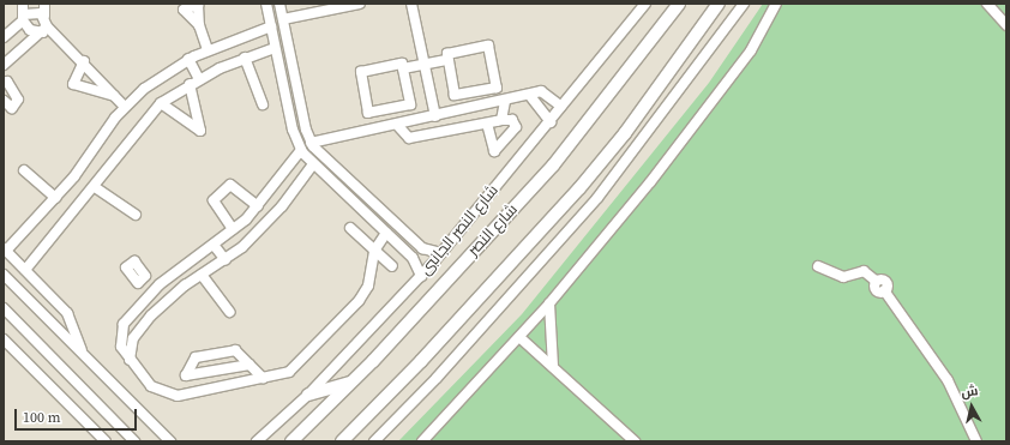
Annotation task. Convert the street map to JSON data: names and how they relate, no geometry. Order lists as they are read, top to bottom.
{
  "streets": {
    "main road": ["شارع النصر"],
    "street": ["شارع النصر الجانبى"]
  },
  "scale_bar": "100 m",
  "north": "top"
}
